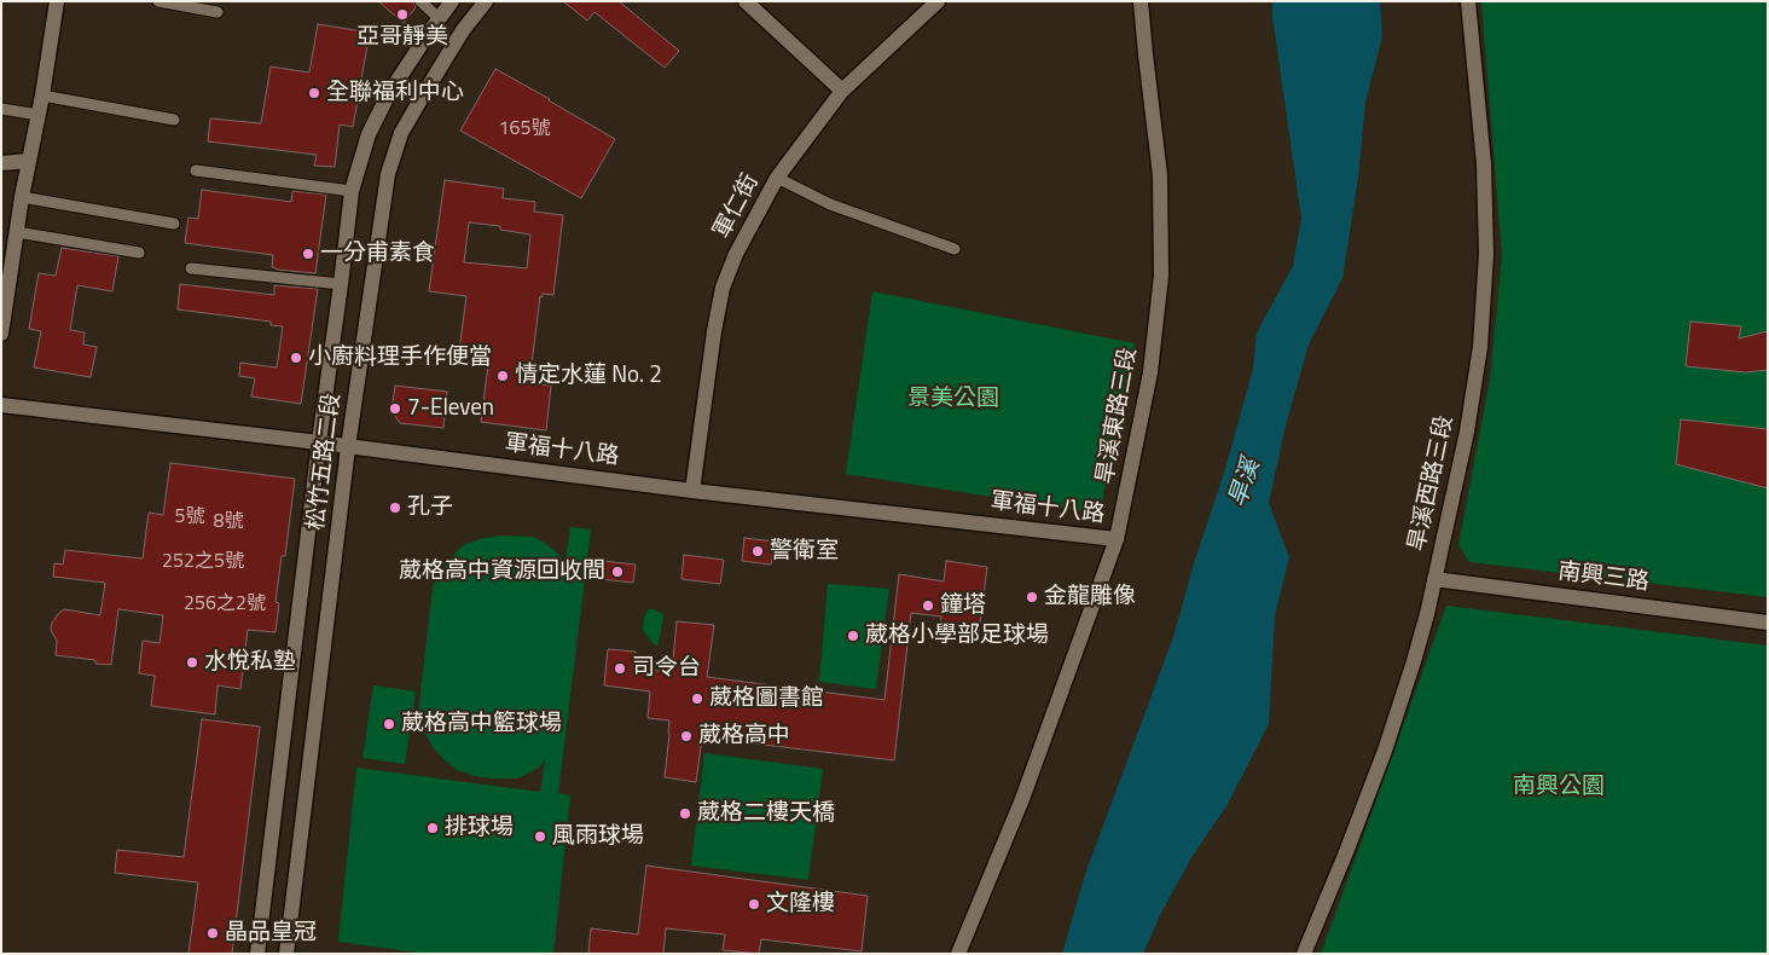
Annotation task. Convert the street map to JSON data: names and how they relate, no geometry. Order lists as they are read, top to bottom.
{
  "streets": {
    "street": [
      "軍仁街",
      "旱溪東路三段",
      "軍福十八路",
      "松竹五路二段",
      "旱溪西路三段",
      "南興三路"
    ]
  },
  "crossings": [
    ["軍仁街", "軍福十八路"],
    ["旱溪東路三段", "軍福十八路"],
    ["軍福十八路", "松竹五路二段"],
    ["旱溪西路三段", "南興三路"]
  ],
  "water": ["旱溪"],
  "parks": ["景美公園", "南興公園"],
  "places": [
    "亞哥靜美",
    "全聯福利中心",
    "一分甫素食",
    "小廚料理手作便當",
    "情定水蓮 No. 2",
    "7-Eleven",
    "孔子",
    "警衛室",
    "葳格高中資源回收間",
    "金龍雕像",
    "鐘塔",
    "葳格小學部足球場",
    "水悅私塾",
    "司令台",
    "葳格圖書館",
    "葳格高中籃球場",
    "葳格高中",
    "葳格二樓天橋",
    "排球場",
    "風雨球場",
    "文隆樓",
    "晶品皇冠"
  ],
  "house_numbers": [
    "165號",
    "5號",
    "8號",
    "252之5號",
    "256之2號"
  ]
}
